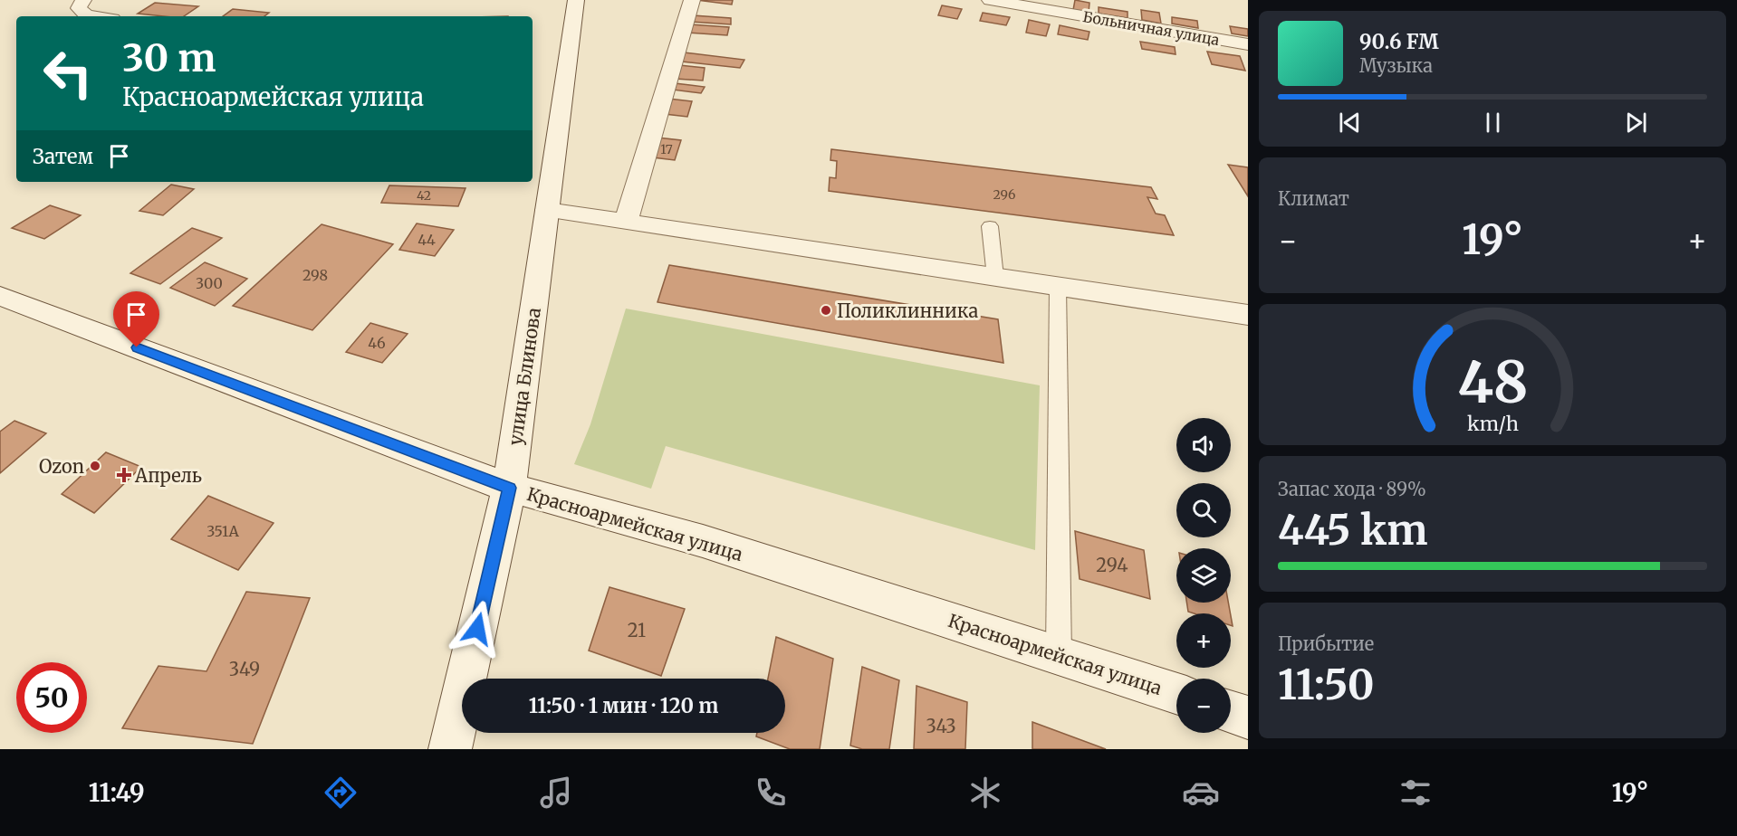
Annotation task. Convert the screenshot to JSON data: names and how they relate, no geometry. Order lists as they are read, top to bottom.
{
  "streets": {
    "main road": ["Больничная улица", "улица Блинова", "Красноармейская улица"]
  },
  "crossings": [
    ["улица Блинова", "Красноармейская улица"]
  ],
  "places": {
    "other": ["Поликлинника", "Ozon"],
    "health": ["Апрель"]
  },
  "house_numbers": [
    "17",
    "296",
    "42",
    "44",
    "298",
    "300",
    "46",
    "351А",
    "294",
    "21",
    "349",
    "343"
  ],
  "page": {
    "turn": ["30 m", "Красноармейская улица"],
    "song": ["90.6 FM", "Музыка"],
    "then": "Затем",
    "tile": [
      "Климат",
      ["Запас хода · 89%", "445 km"],
      ["Прибытие", "11:50"]
    ],
    "heat": ["−", "19°", "+"],
    "map_buttons": ["+", "−"],
    "limit": "50",
    "trip": "11:50 · 1 мин · 120 m",
    "tabs": ["11:49", "19°"],
    "gauge": ["48", "km/h"]
  }
}
